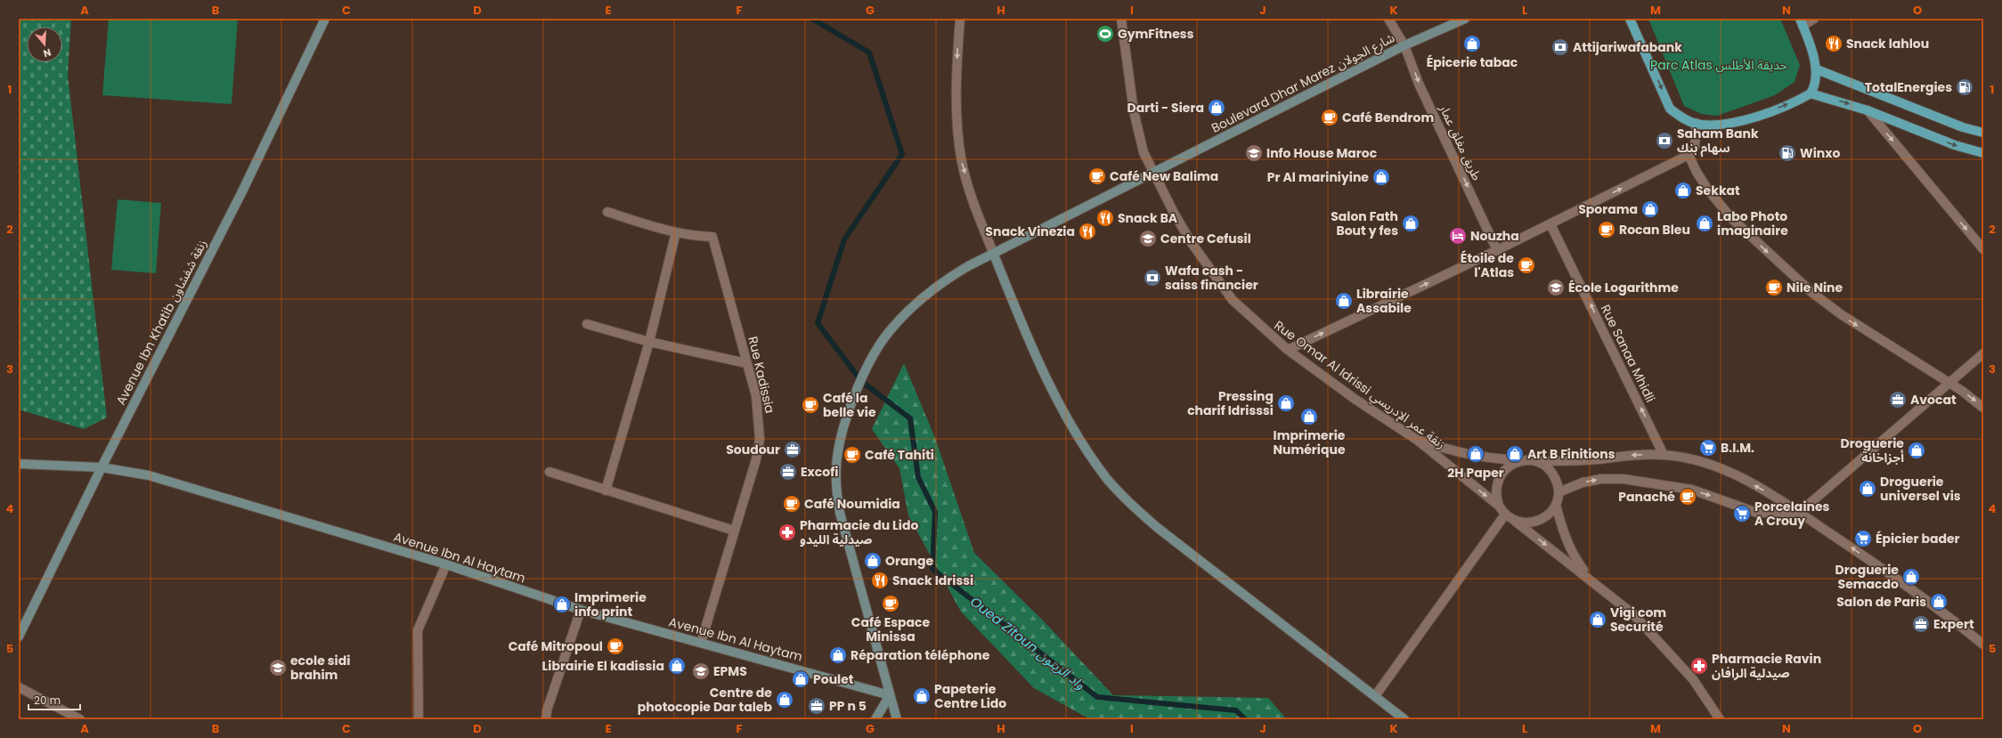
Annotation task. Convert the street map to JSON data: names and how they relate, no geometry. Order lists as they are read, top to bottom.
{
  "streets": {
    "street": [
      "Boulevard Dhar Marez شارع الجولان",
      "طريق مغلق عمار",
      "Avenue Ibn Khatib زنقة شفشاون",
      "Rue Sanaa Mhidli",
      "Rue Kadissia",
      "Rue Omar Al Idrissi زنقة عمر الإدريسي",
      "Avenue Ibn Al Haytam"
    ]
  },
  "crossings": [
    ["Boulevard Dhar Marez شارع الجولان", "طريق مغلق عمار"],
    ["Boulevard Dhar Marez شارع الجولان", "Rue Omar Al Idrissi زنقة عمر الإدريسي"],
    ["Boulevard Dhar Marez شارع الجولان", "Avenue Ibn Al Haytam"],
    ["Avenue Ibn Khatib زنقة شفشاون", "Avenue Ibn Al Haytam"],
    ["Rue Kadissia", "Avenue Ibn Al Haytam"]
  ],
  "one_way": ["طريق مغلق عمار", "Rue Sanaa Mhidli"],
  "water": ["Oued Zitoun واد الزيتون"],
  "parks": ["Parc Atlas حديقة الأطلس"],
  "places": {
    "sports": ["GymFitness"],
    "shop": [
      "Épicerie tabac",
      "Darti - Siera",
      "Pr Al mariniyine",
      "Sekkat",
      "Sporama",
      "Salon Fath Bout y fes",
      "Labo Photo imaginaire",
      "Librairie Assabile",
      "Pressing charif Idrisssi",
      "Imprimerie Numérique",
      "Droguerie أجزاخانة",
      "2H Paper",
      "Art B Finitions",
      "Droguerie universel vis",
      "Orange",
      "Droguerie Semacdo",
      "Salon de Paris",
      "Imprimerie info print",
      "Vigi com Securité",
      "Réparation téléphone",
      "Librairie El kadissia",
      "Poulet",
      "Papeterie Centre Lido",
      "Centre de photocopie Dar taleb"
    ],
    "restaurant": [
      "Snack lahlou",
      "Snack BA",
      "Snack Vinezia",
      "Snack Idrissi"
    ],
    "bank": ["Attijariwafabank", "Saham Bank سهام بنك", "Wafa cash - saiss financier"],
    "fuel station": ["TotalEnergies", "Winxo"],
    "cafe": [
      "Café Bendrom",
      "Café New Balima",
      "Rocan Bleu",
      "Étoile de l'Atlas",
      "Nile Nine",
      "Café la belle vie",
      "Café Tahiti",
      "Panaché",
      "Café Noumidia",
      "Café Espace Minissa",
      "Café Mitropoul"
    ],
    "school or university": [
      "Info House Maroc",
      "Centre Cefusil",
      "École Logarithme",
      "ecole sidi brahim",
      "EPMS"
    ],
    "hotel": ["Nouzha"],
    "office": [
      "Avocat",
      "Soudour",
      "Excofi",
      "Expert",
      "PP n 5"
    ],
    "supermarket": ["B.I.M.", "Porcelaines A Crouy", "Épicier bader"],
    "pharmacy": ["Pharmacie du Lido صيدلية الليدو", "Pharmacie Ravin صيدلية الرافان"]
  },
  "scale_bar": "20 m",
  "north": "bottom",
  "grid": {
    "columns": [
      "A",
      "B",
      "C",
      "D",
      "E",
      "F",
      "G",
      "H",
      "I",
      "J",
      "K",
      "L",
      "M",
      "N",
      "O"
    ],
    "rows": [
      "1",
      "2",
      "3",
      "4",
      "5"
    ]
  }
}
